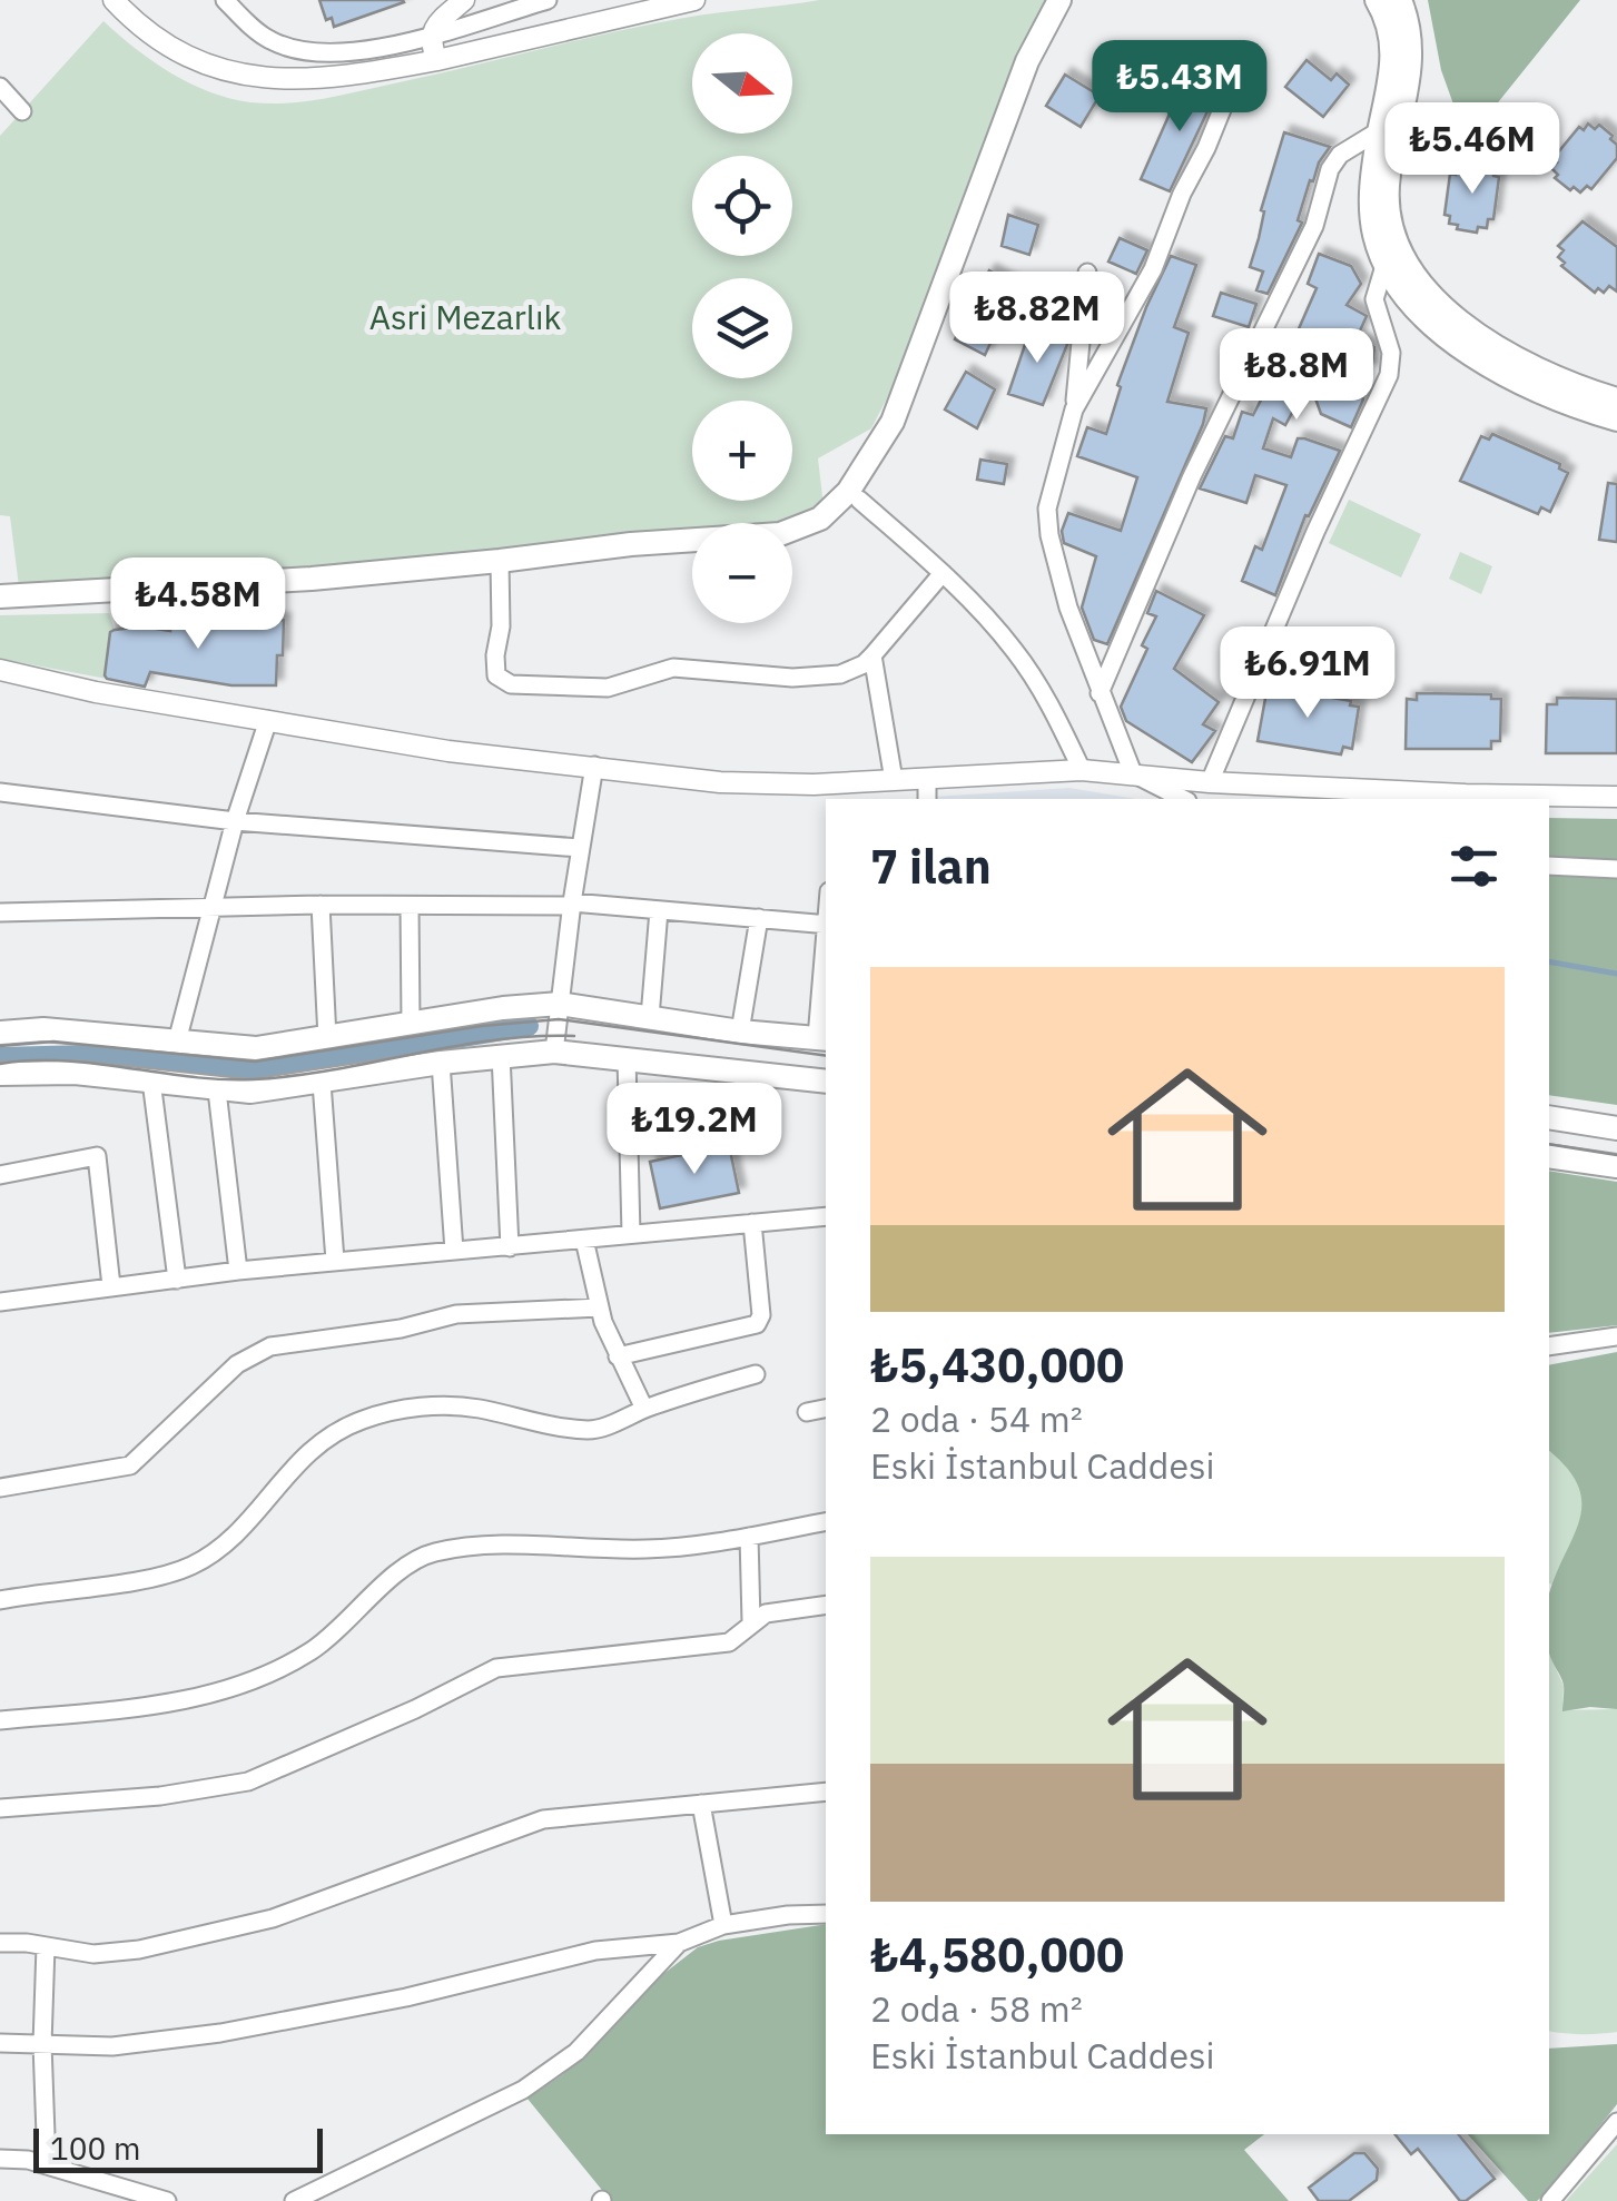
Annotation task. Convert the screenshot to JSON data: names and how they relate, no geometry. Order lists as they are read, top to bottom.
{
  "parks": ["Asri Mezarlık"],
  "scale_bar": "100 m",
  "north": "right",
  "page": {
    "map_buttons": ["+", "−"],
    "price": [
      "₺5.43M",
      "₺5.46M",
      "₺8.82M",
      "₺8.8M",
      "₺4.58M",
      "₺6.91M",
      "₺19.2M"
    ],
    "heading": "7 ilan",
    "list": [
      {
        "name": "₺5,430,000",
        "note": "2 oda · 54 m² · Eski İstanbul Caddesi"
      },
      {
        "name": "₺4,580,000",
        "note": "2 oda · 58 m² · Eski İstanbul Caddesi"
      }
    ],
    "scale": "100 m"
  }
}
